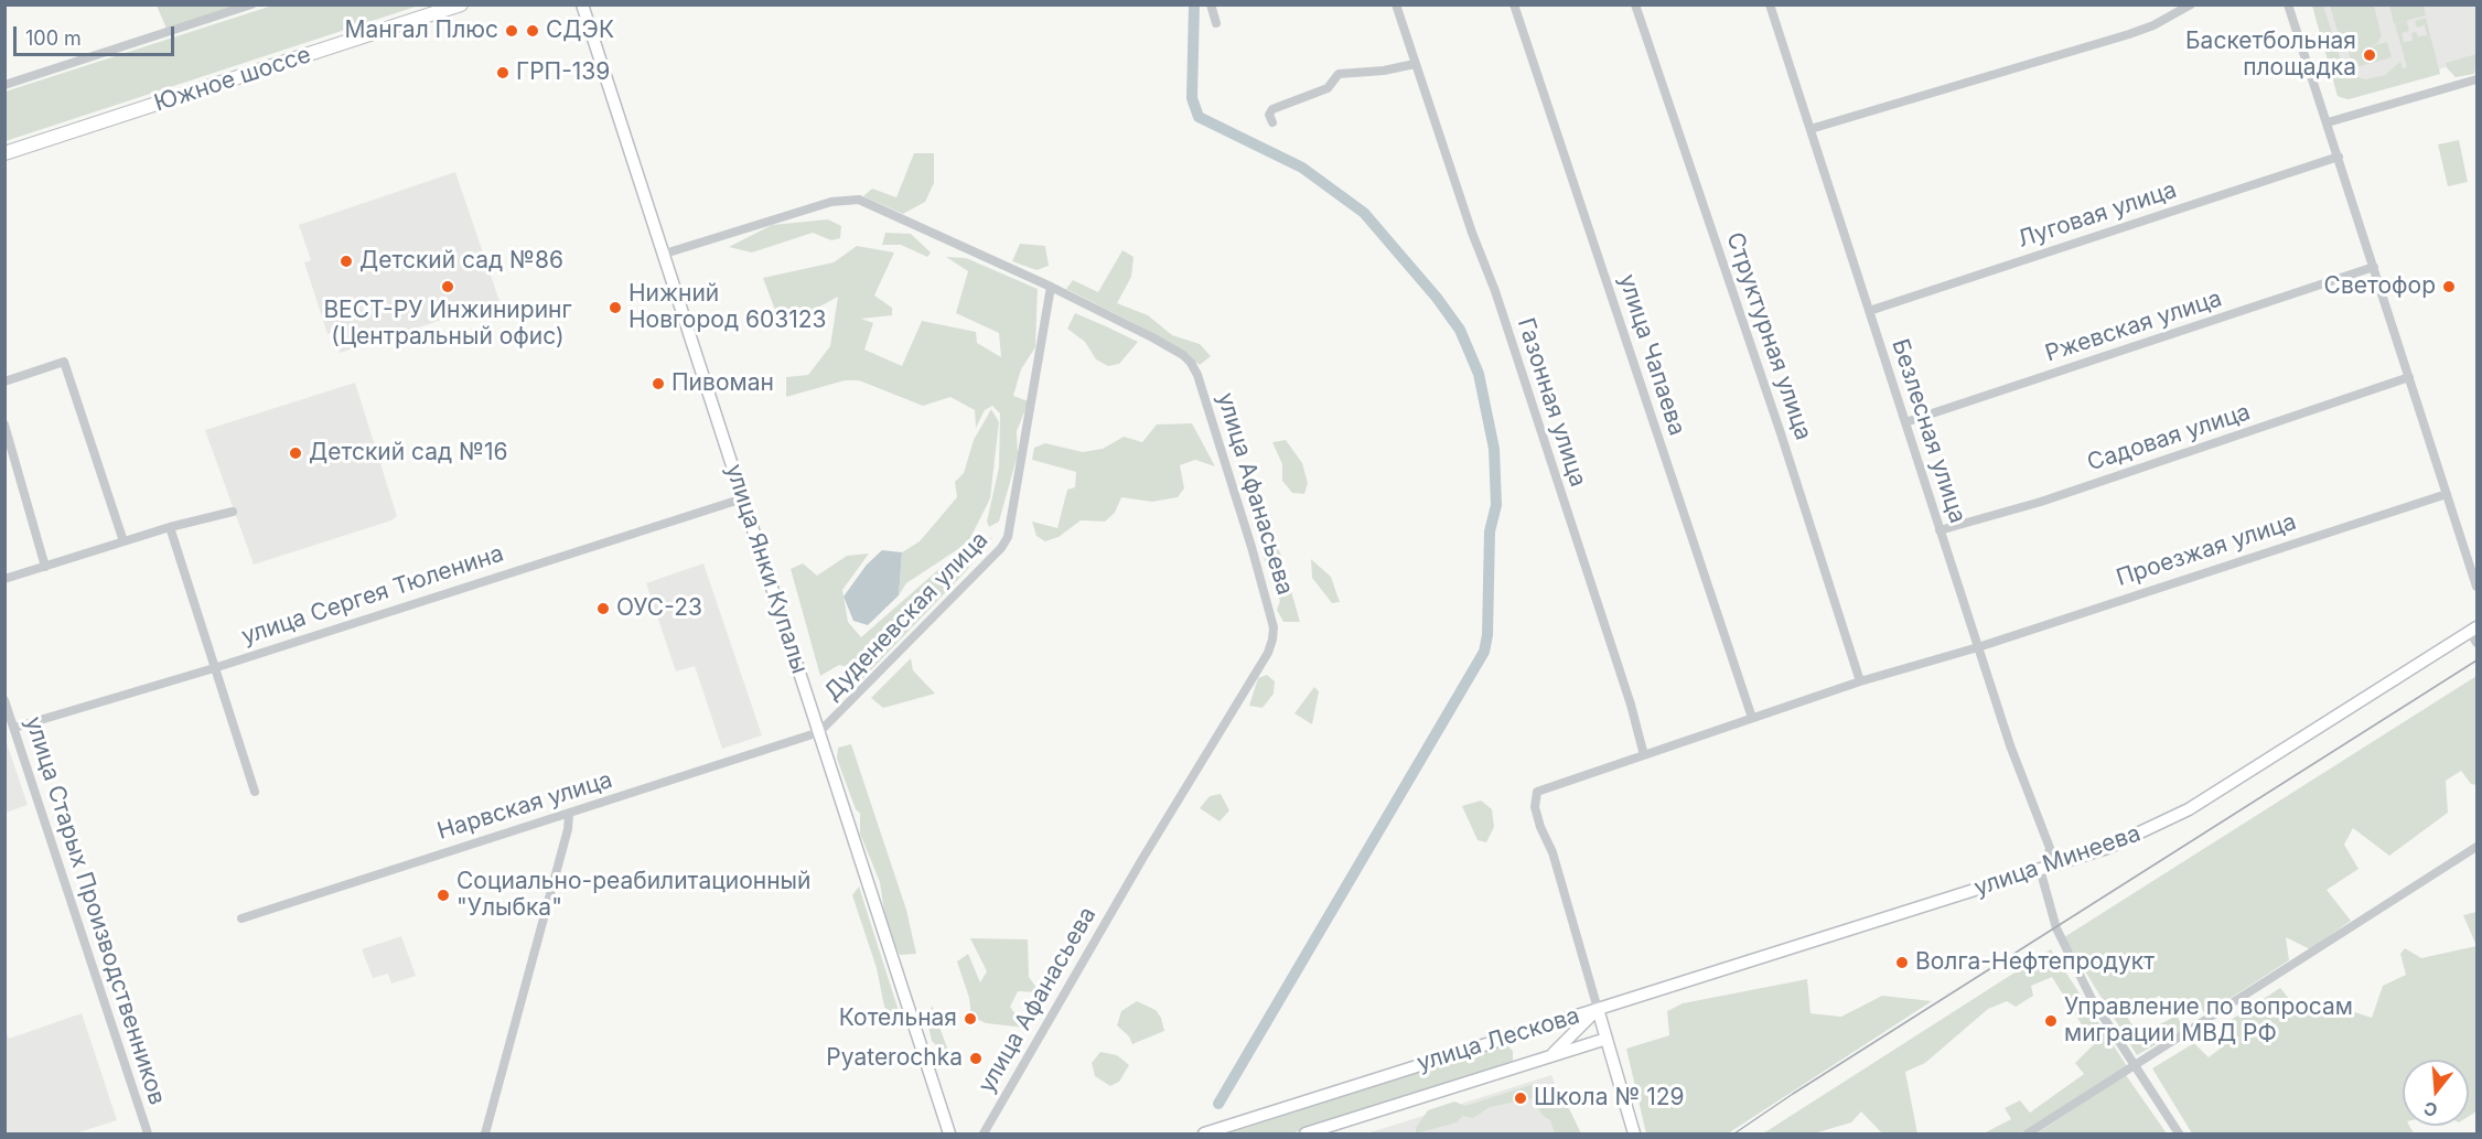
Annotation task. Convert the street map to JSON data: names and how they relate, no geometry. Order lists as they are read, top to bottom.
{
  "streets": {
    "main road": [
      "Южное шоссе",
      "улица Янки Купалы",
      "улица Минеева",
      "улица Лескова"
    ],
    "street": [
      "Луговая улица",
      "Ржевская улица",
      "Структурная улица",
      "улица Чапаева",
      "Газонная улица",
      "Безлесная улица",
      "Садовая улица",
      "улица Афанасьева",
      "Проезжая улица",
      "улица Сергея Тюленина",
      "Дуденевская улица",
      "Нарвская улица",
      "улица Старых Производственников"
    ]
  },
  "crossings": [
    ["Луговая улица", "Безлесная улица"],
    ["Ржевская улица", "Безлесная улица"],
    ["Структурная улица", "Проезжая улица"],
    ["улица Чапаева", "Проезжая улица"],
    ["Газонная улица", "Проезжая улица"],
    ["Безлесная улица", "Садовая улица"],
    ["Безлесная улица", "Проезжая улица"],
    ["Безлесная улица", "улица Минеева"],
    ["улица Афанасьева", "улица Янки Купалы"],
    ["улица Афанасьева", "Дуденевская улица"],
    ["Проезжая улица", "улица Минеева"],
    ["Проезжая улица", "улица Лескова"],
    ["улица Янки Купалы", "улица Сергея Тюленина"],
    ["улица Янки Купалы", "Дуденевская улица"],
    ["улица Янки Купалы", "Нарвская улица"],
    ["улица Сергея Тюленина", "улица Старых Производственников"],
    ["Дуденевская улица", "Нарвская улица"],
    ["улица Минеева", "улица Лескова"]
  ],
  "places": [
    "Мангал Плюс",
    "СДЭК",
    "Баскетбольная площадка",
    "ГРП-139",
    "Детский сад №86",
    "ВЕСТ-РУ Инжиниринг (Центральный офис)",
    "Светофор",
    "Нижний Новгород 603123",
    "Пивоман",
    "Детский сад №16",
    "ОУС-23",
    "Социально-реабилитационный \"Улыбка\"",
    "Волга-Нефтепродукт",
    "Котельная",
    "Управление по вопросам миграции МВД РФ",
    "Pyaterochka",
    "Школа № 129"
  ],
  "scale_bar": "100 m",
  "north": "bottom"
}
